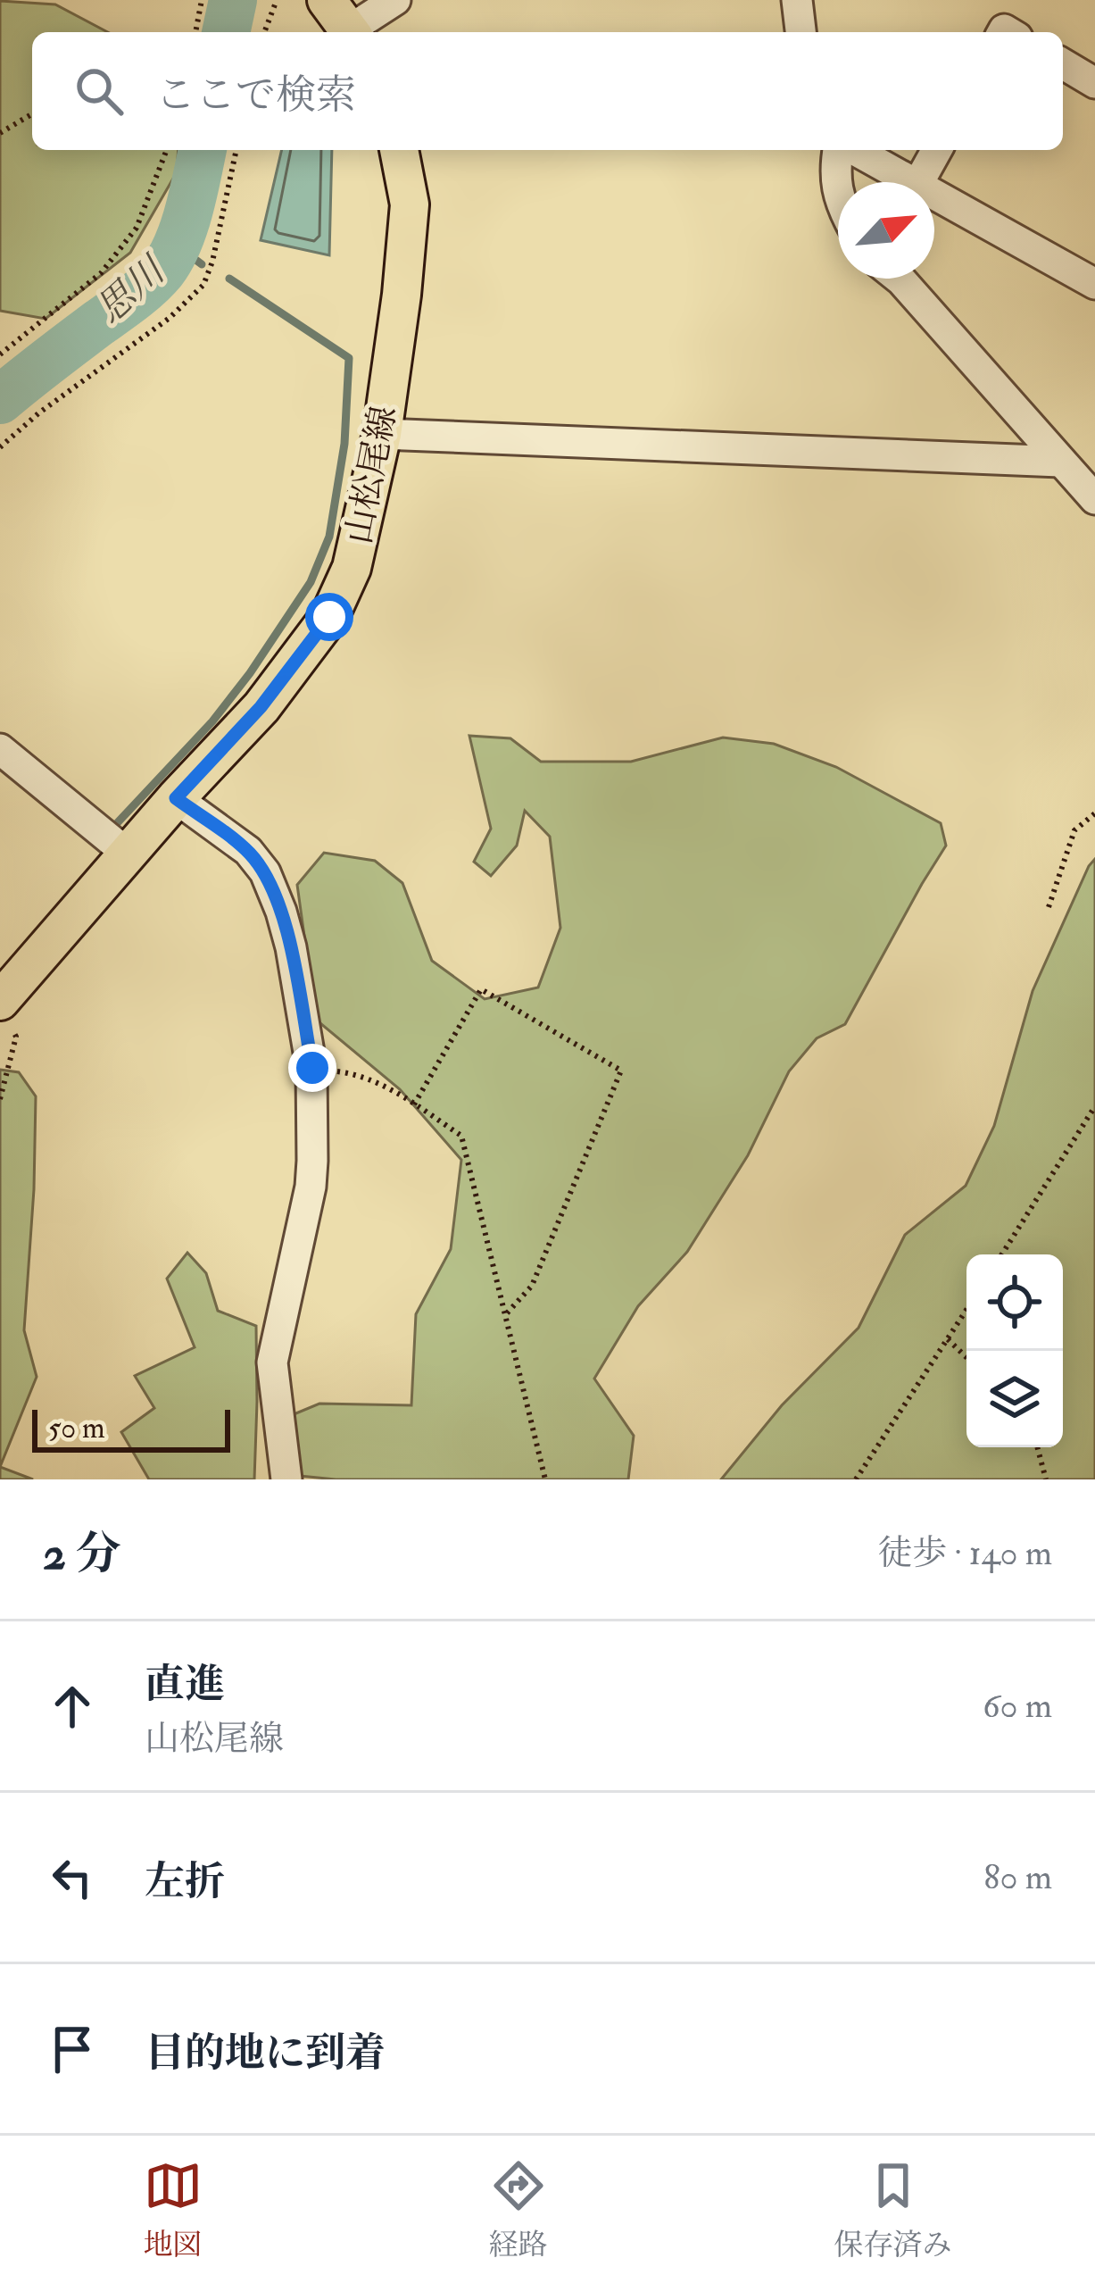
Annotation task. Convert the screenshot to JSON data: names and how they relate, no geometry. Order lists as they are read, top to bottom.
{
  "streets": {
    "main road": ["山松尾線"]
  },
  "water": ["思川"],
  "scale_bar": "50 m",
  "north": "top right",
  "page": {
    "search": "ここで検索",
    "scale": "50 m",
    "heading": ["2 分", "徒歩 · 140 m"],
    "list": [
      ["直進", "山松尾線", "60 m"],
      ["左折", "80 m"],
      "目的地に到着"
    ],
    "nav": ["地図", "経路", "保存済み"]
  }
}
